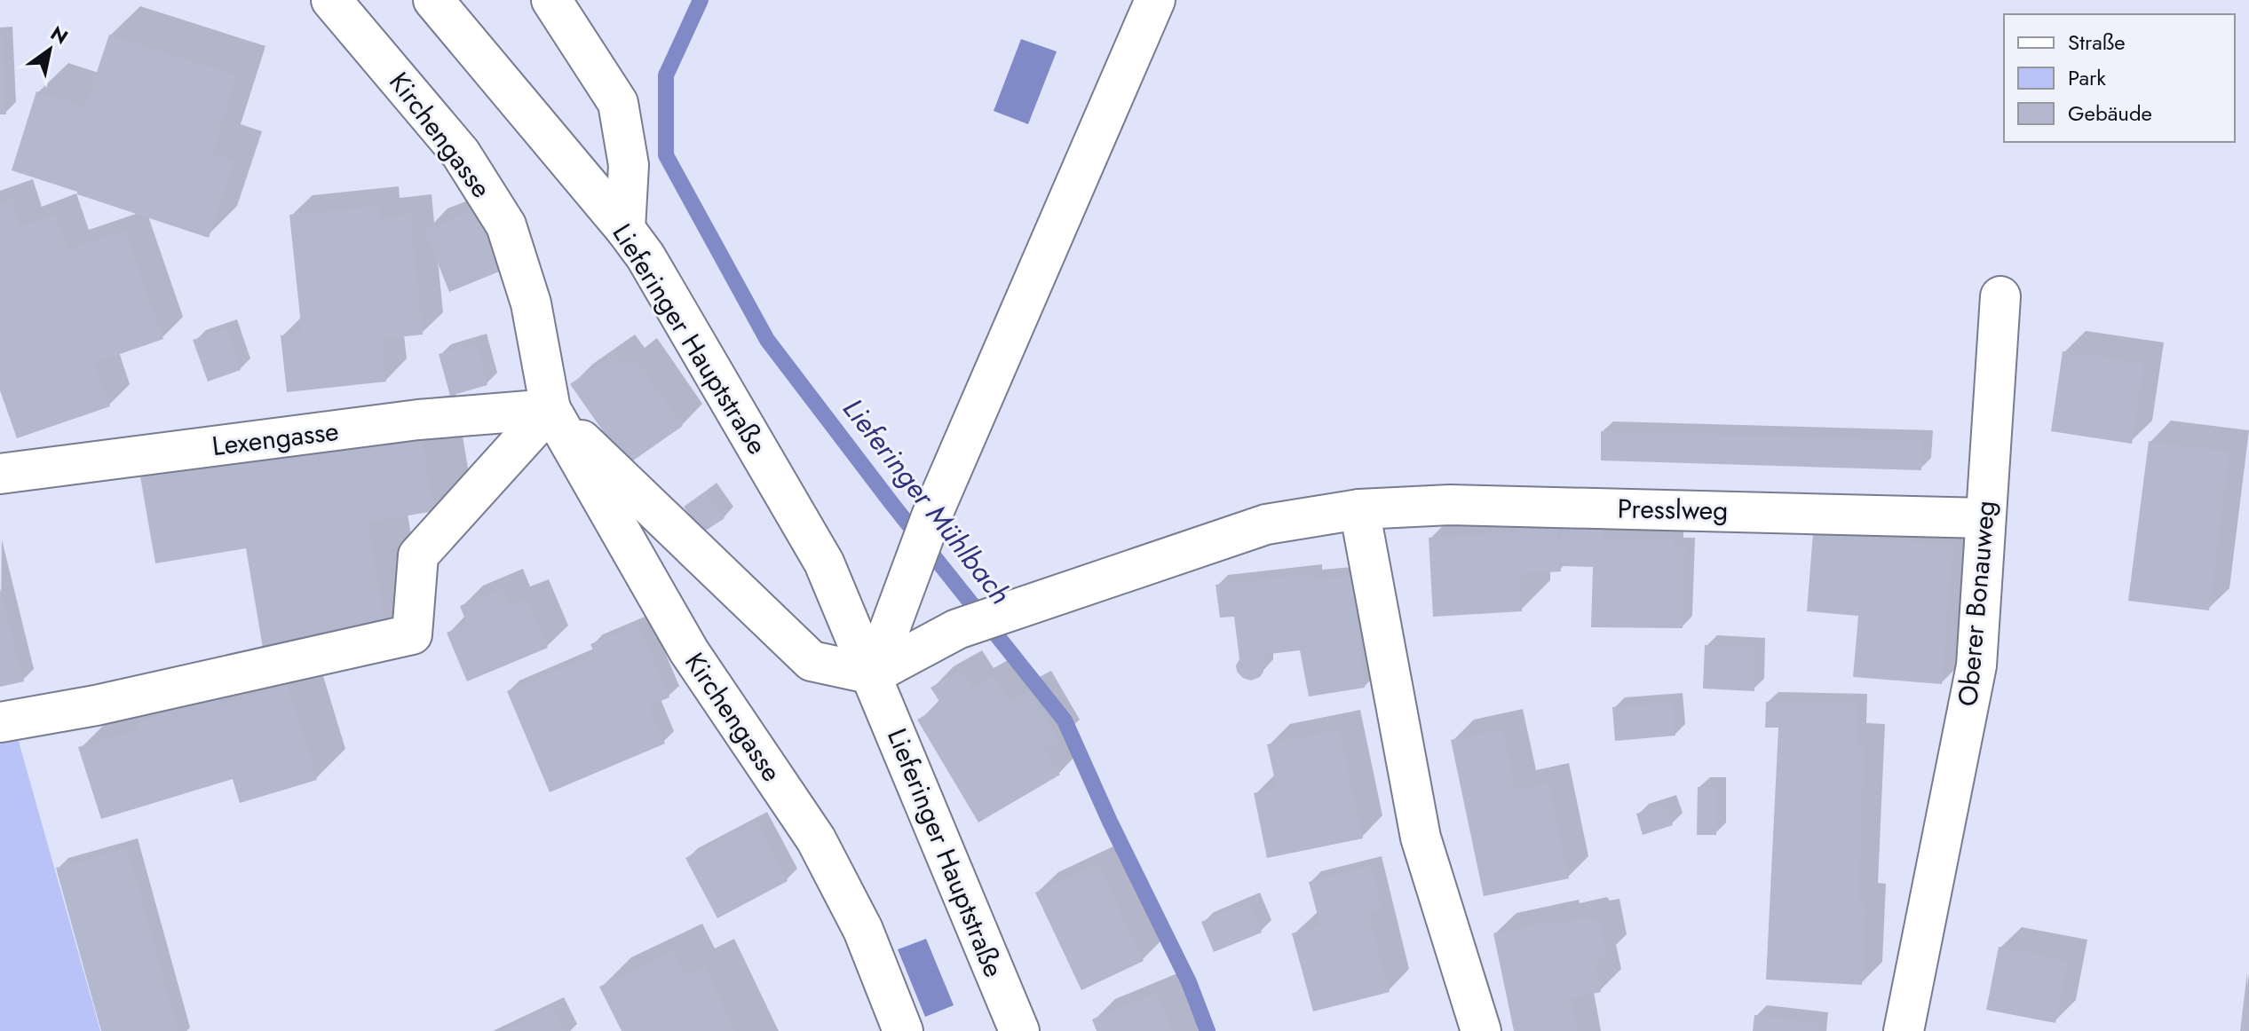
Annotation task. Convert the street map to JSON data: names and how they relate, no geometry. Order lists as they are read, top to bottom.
{
  "streets": {
    "street": [
      "Kirchengasse",
      "Lieferinger Hauptstraße",
      "Lexengasse",
      "Presslweg",
      "Oberer Bonauweg"
    ]
  },
  "crossings": [
    ["Kirchengasse", "Lexengasse"],
    ["Lieferinger Hauptstraße", "Presslweg"],
    ["Presslweg", "Oberer Bonauweg"]
  ],
  "water": ["Lieferinger Mühlbach"],
  "legend": ["Straße", "Park", "Gebäude"],
  "north": "top right"
}
